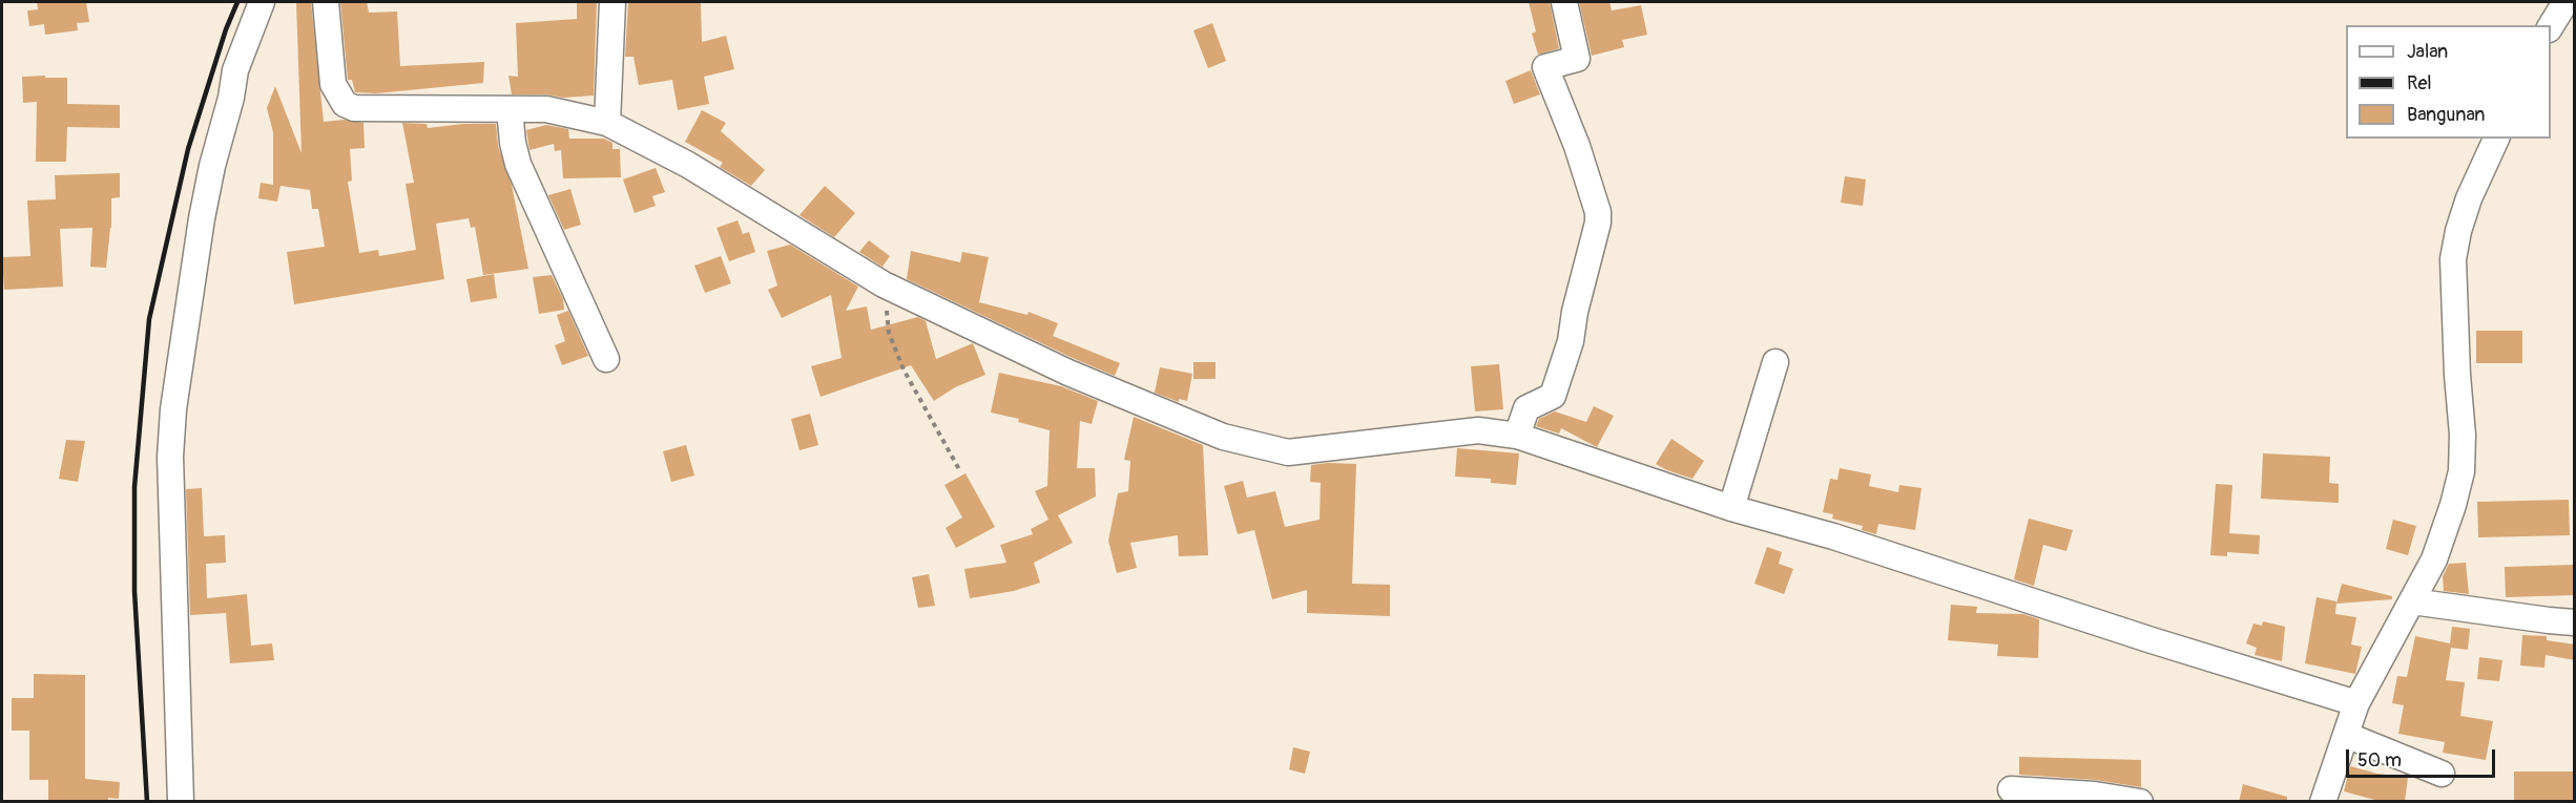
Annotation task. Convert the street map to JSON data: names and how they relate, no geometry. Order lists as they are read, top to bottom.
{
  "legend": ["Jalan", "Rel", "Bangunan"],
  "scale_bar": "50 m"
}
